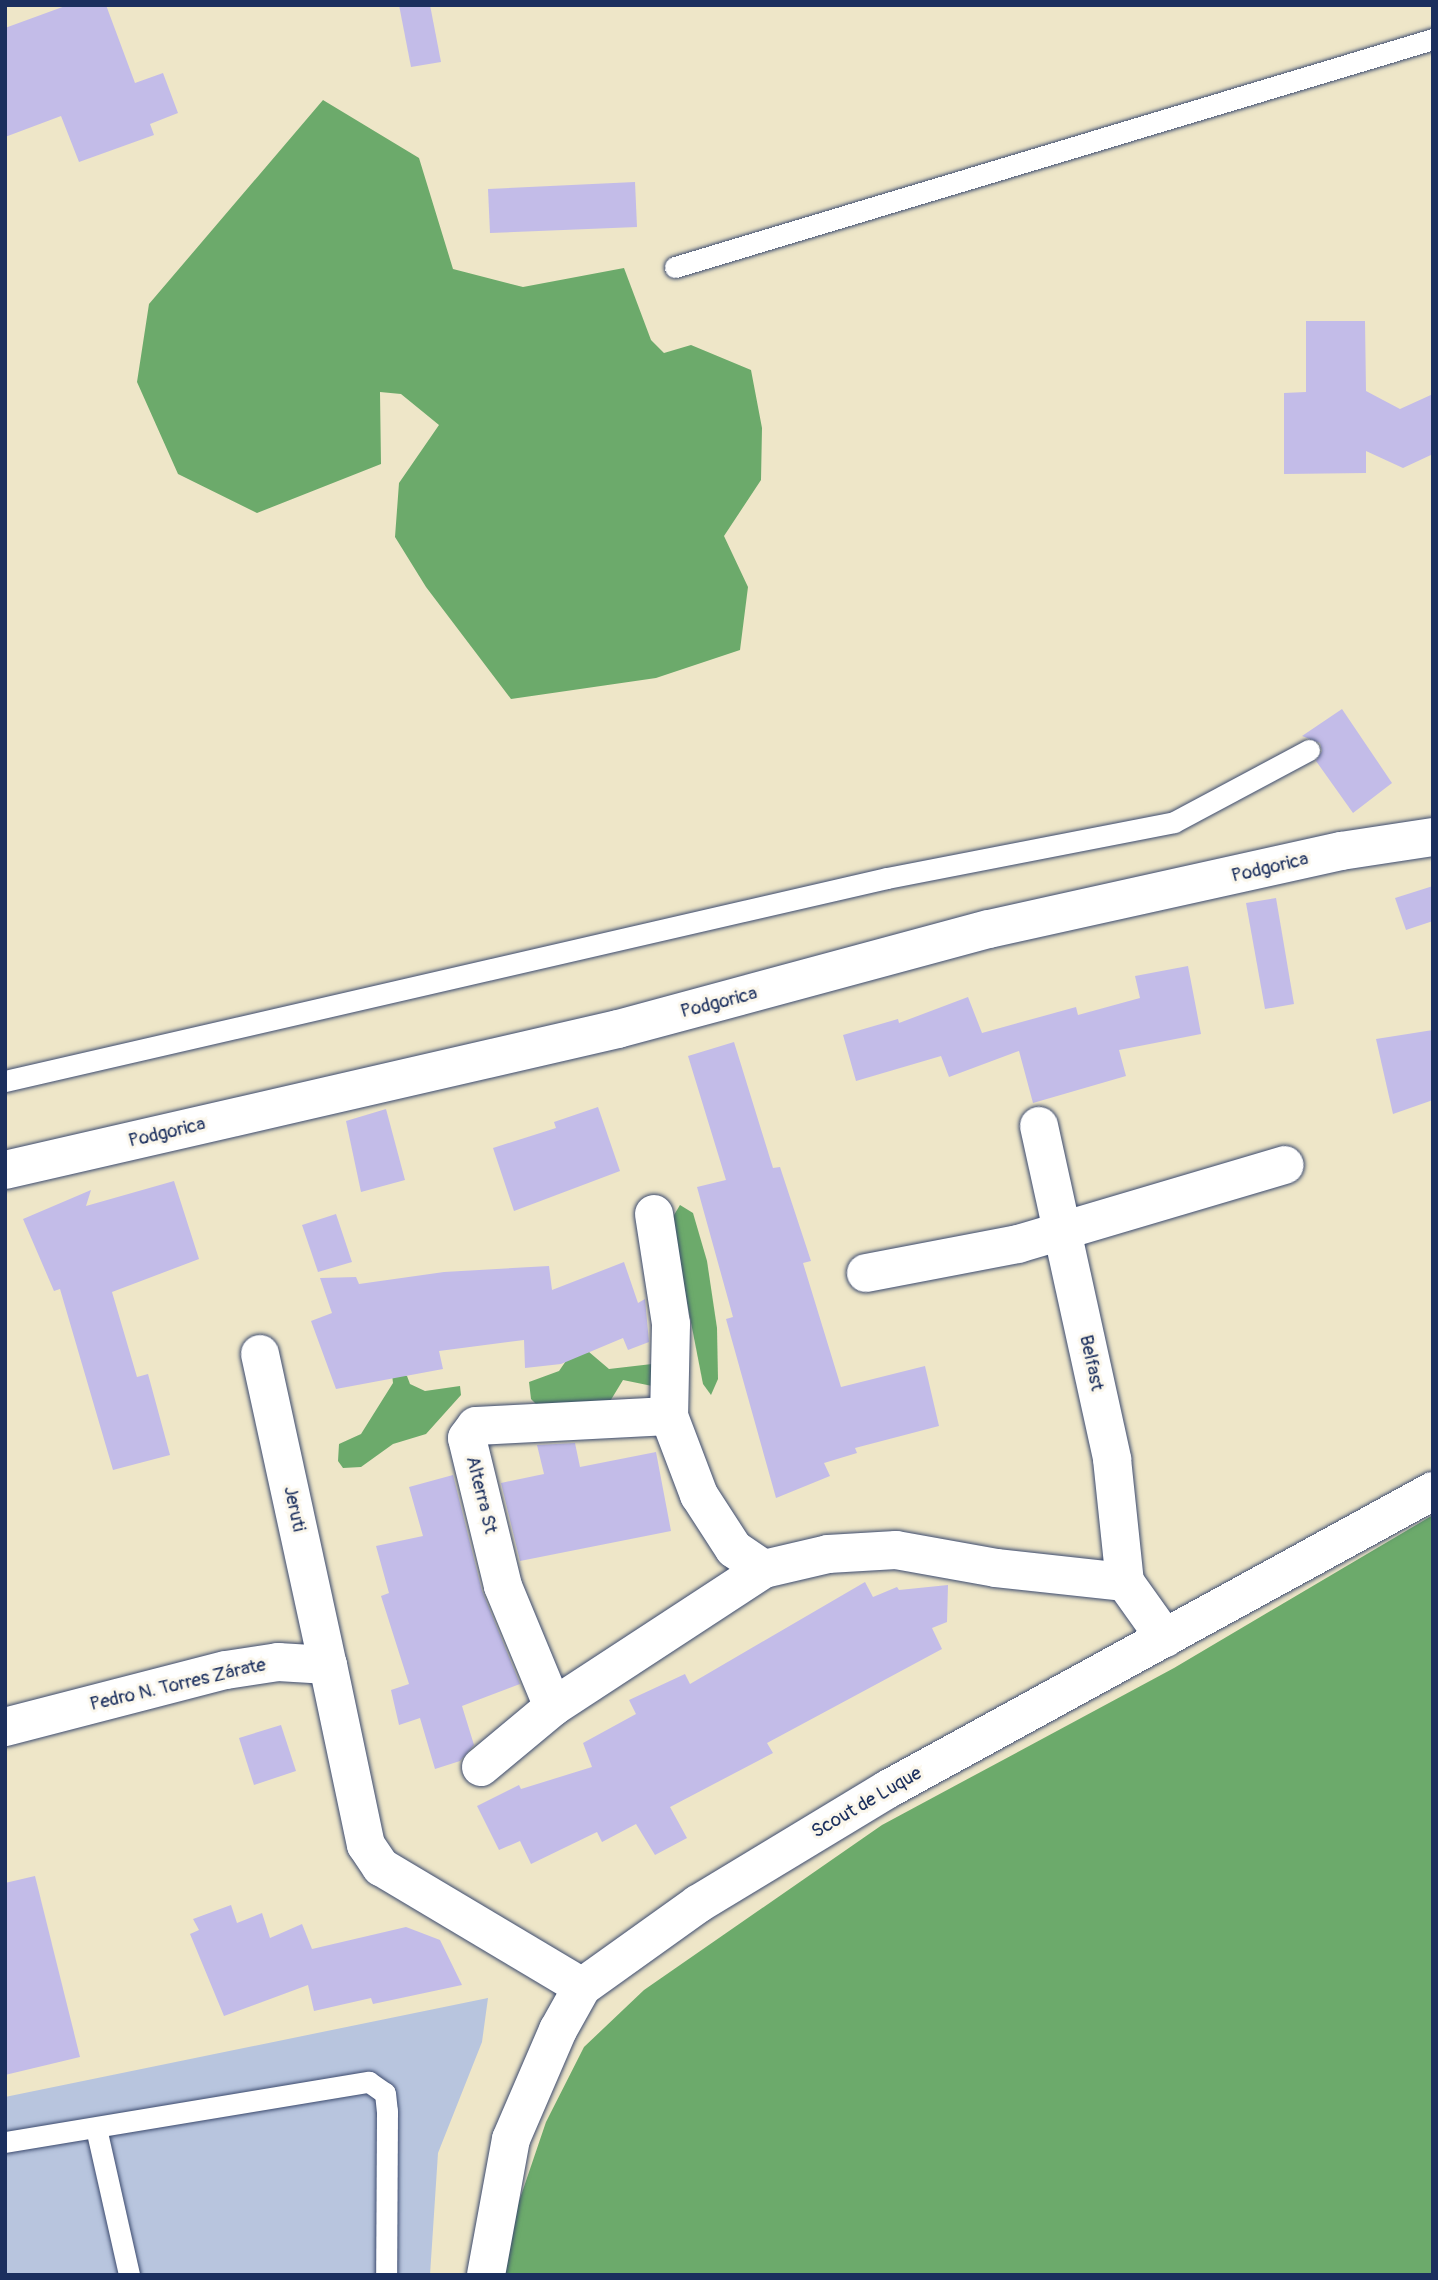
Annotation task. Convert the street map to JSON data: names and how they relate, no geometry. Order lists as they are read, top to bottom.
{
  "streets": {
    "street": [
      "Podgorica",
      "Belfast",
      "Alterra St",
      "Jeruti",
      "Pedro N. Torres Zárate",
      "Scout de Luque"
    ]
  },
  "crossings": [
    ["Jeruti", "Pedro N. Torres Zárate"]
  ]
}
